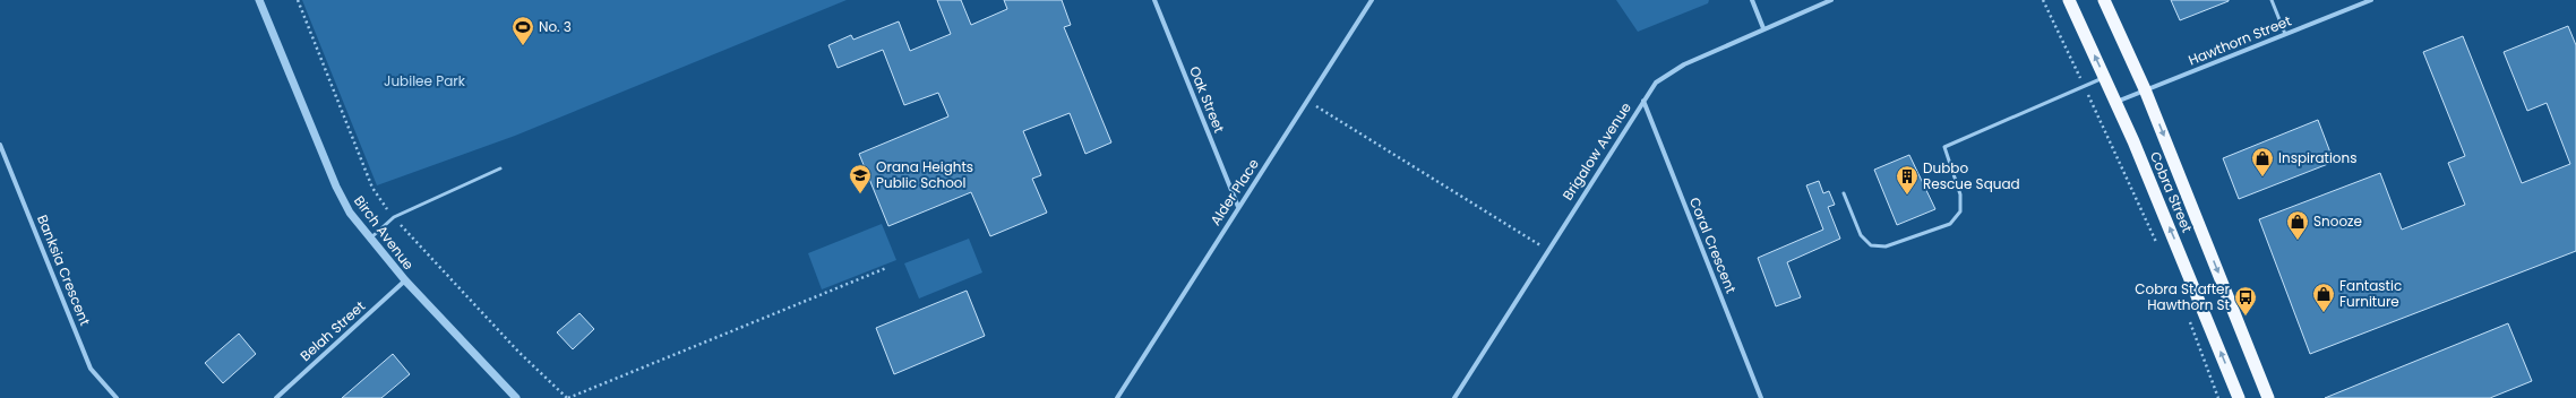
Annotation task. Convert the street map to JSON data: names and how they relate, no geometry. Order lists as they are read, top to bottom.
{
  "streets": {
    "highway": ["Cobra Street"],
    "street": [
      "Hawthorn Street",
      "Oak Street",
      "Brigalow Avenue",
      "Alder Place",
      "Birch Avenue",
      "Coral Crescent",
      "Banksia Crescent",
      "Belah Street"
    ]
  },
  "crossings": [
    ["Hawthorn Street", "Cobra Street"],
    ["Oak Street", "Alder Place"],
    ["Brigalow Avenue", "Coral Crescent"],
    ["Birch Avenue", "Belah Street"]
  ],
  "parks": ["Jubilee Park"],
  "places": {
    "sports": ["No. 3"],
    "shop": ["Inspirations", "Snooze", "Fantastic Furniture"],
    "school or university": ["Orana Heights Public School"],
    "building": ["Dubbo Rescue Squad"],
    "bus stop": ["Cobra St after Hawthorn St"]
  }
}
